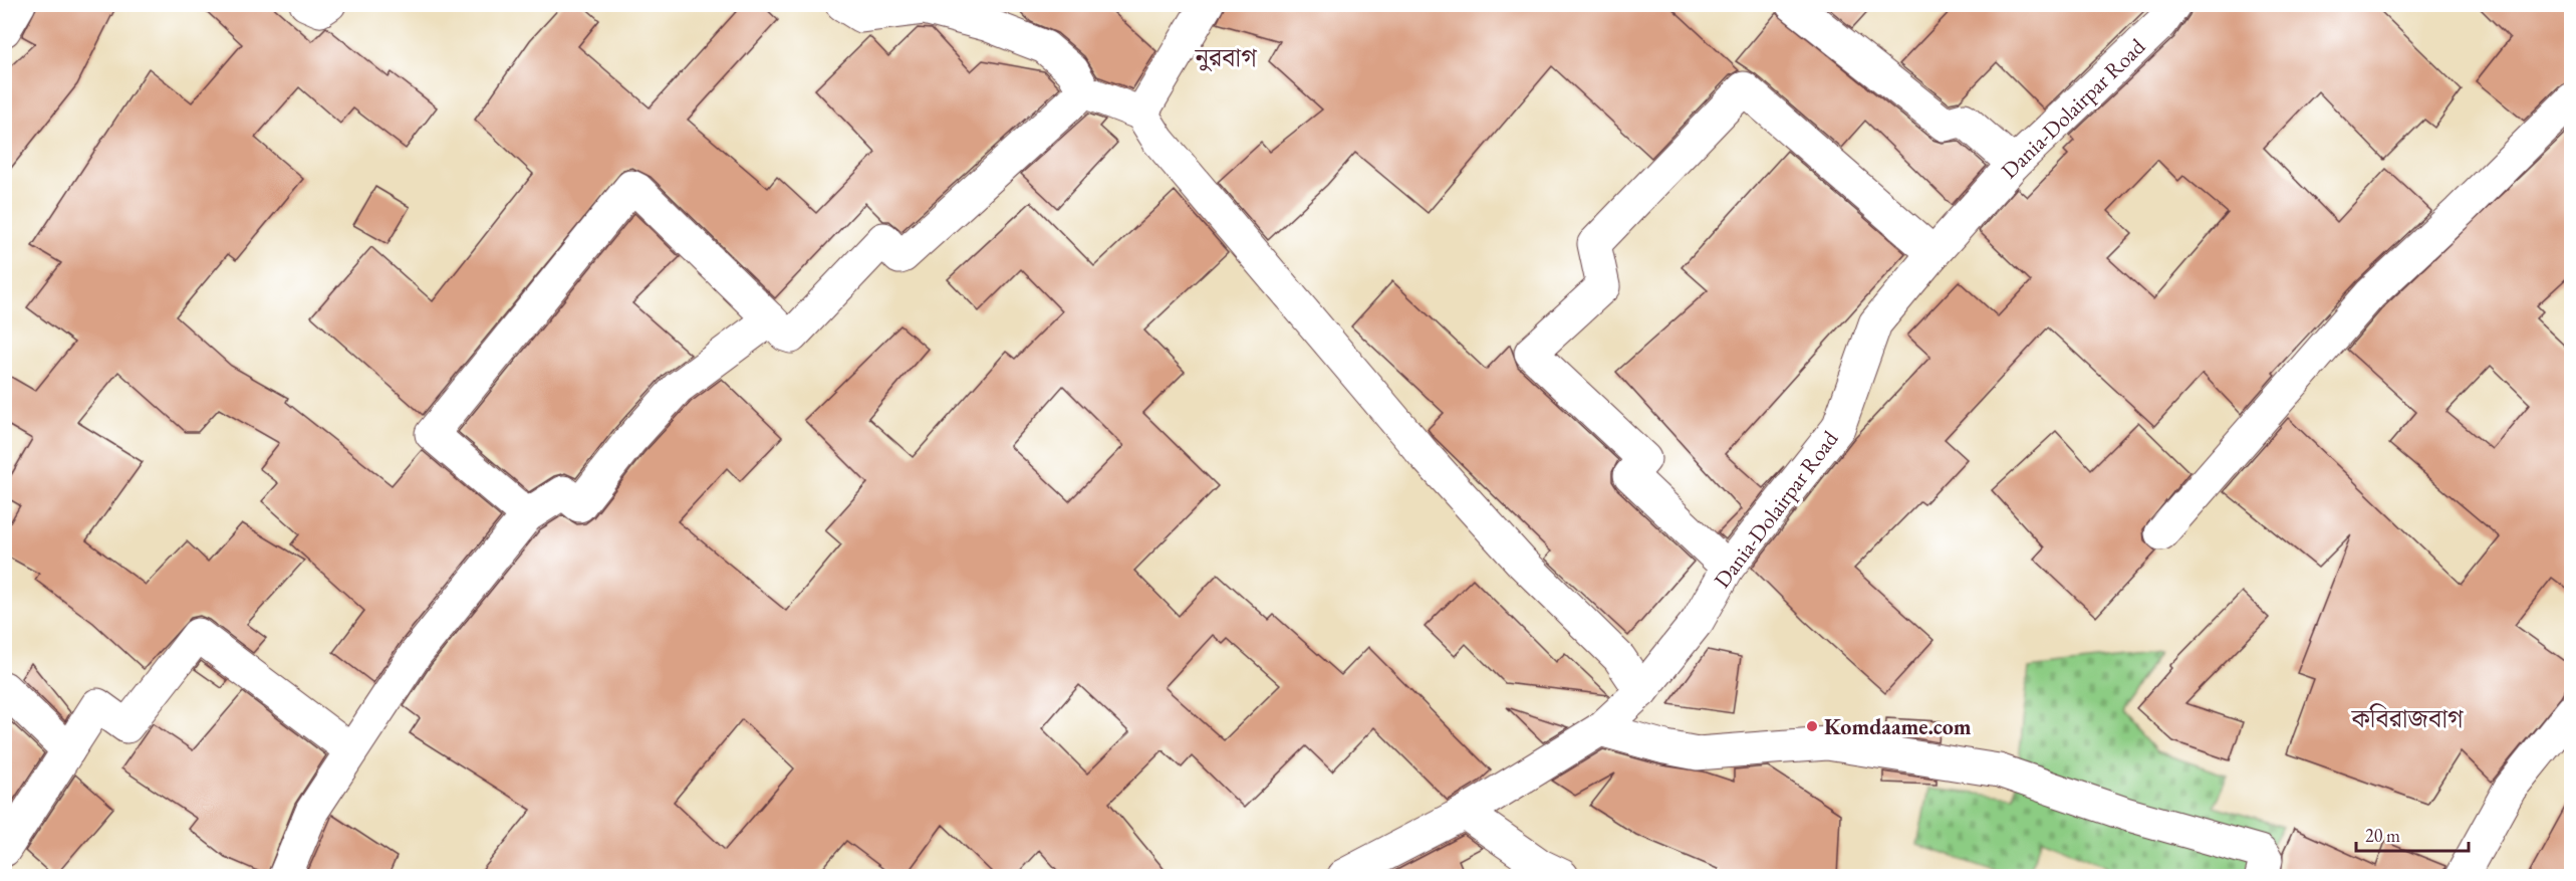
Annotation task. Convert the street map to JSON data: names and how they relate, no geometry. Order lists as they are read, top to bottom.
{
  "streets": {
    "street": ["Dania-Dolairpar Road"]
  },
  "districts": ["নুরবাগ", "কবিরাজবাগ"],
  "places": ["Komdaame.com"],
  "scale_bar": "20 m"
}
